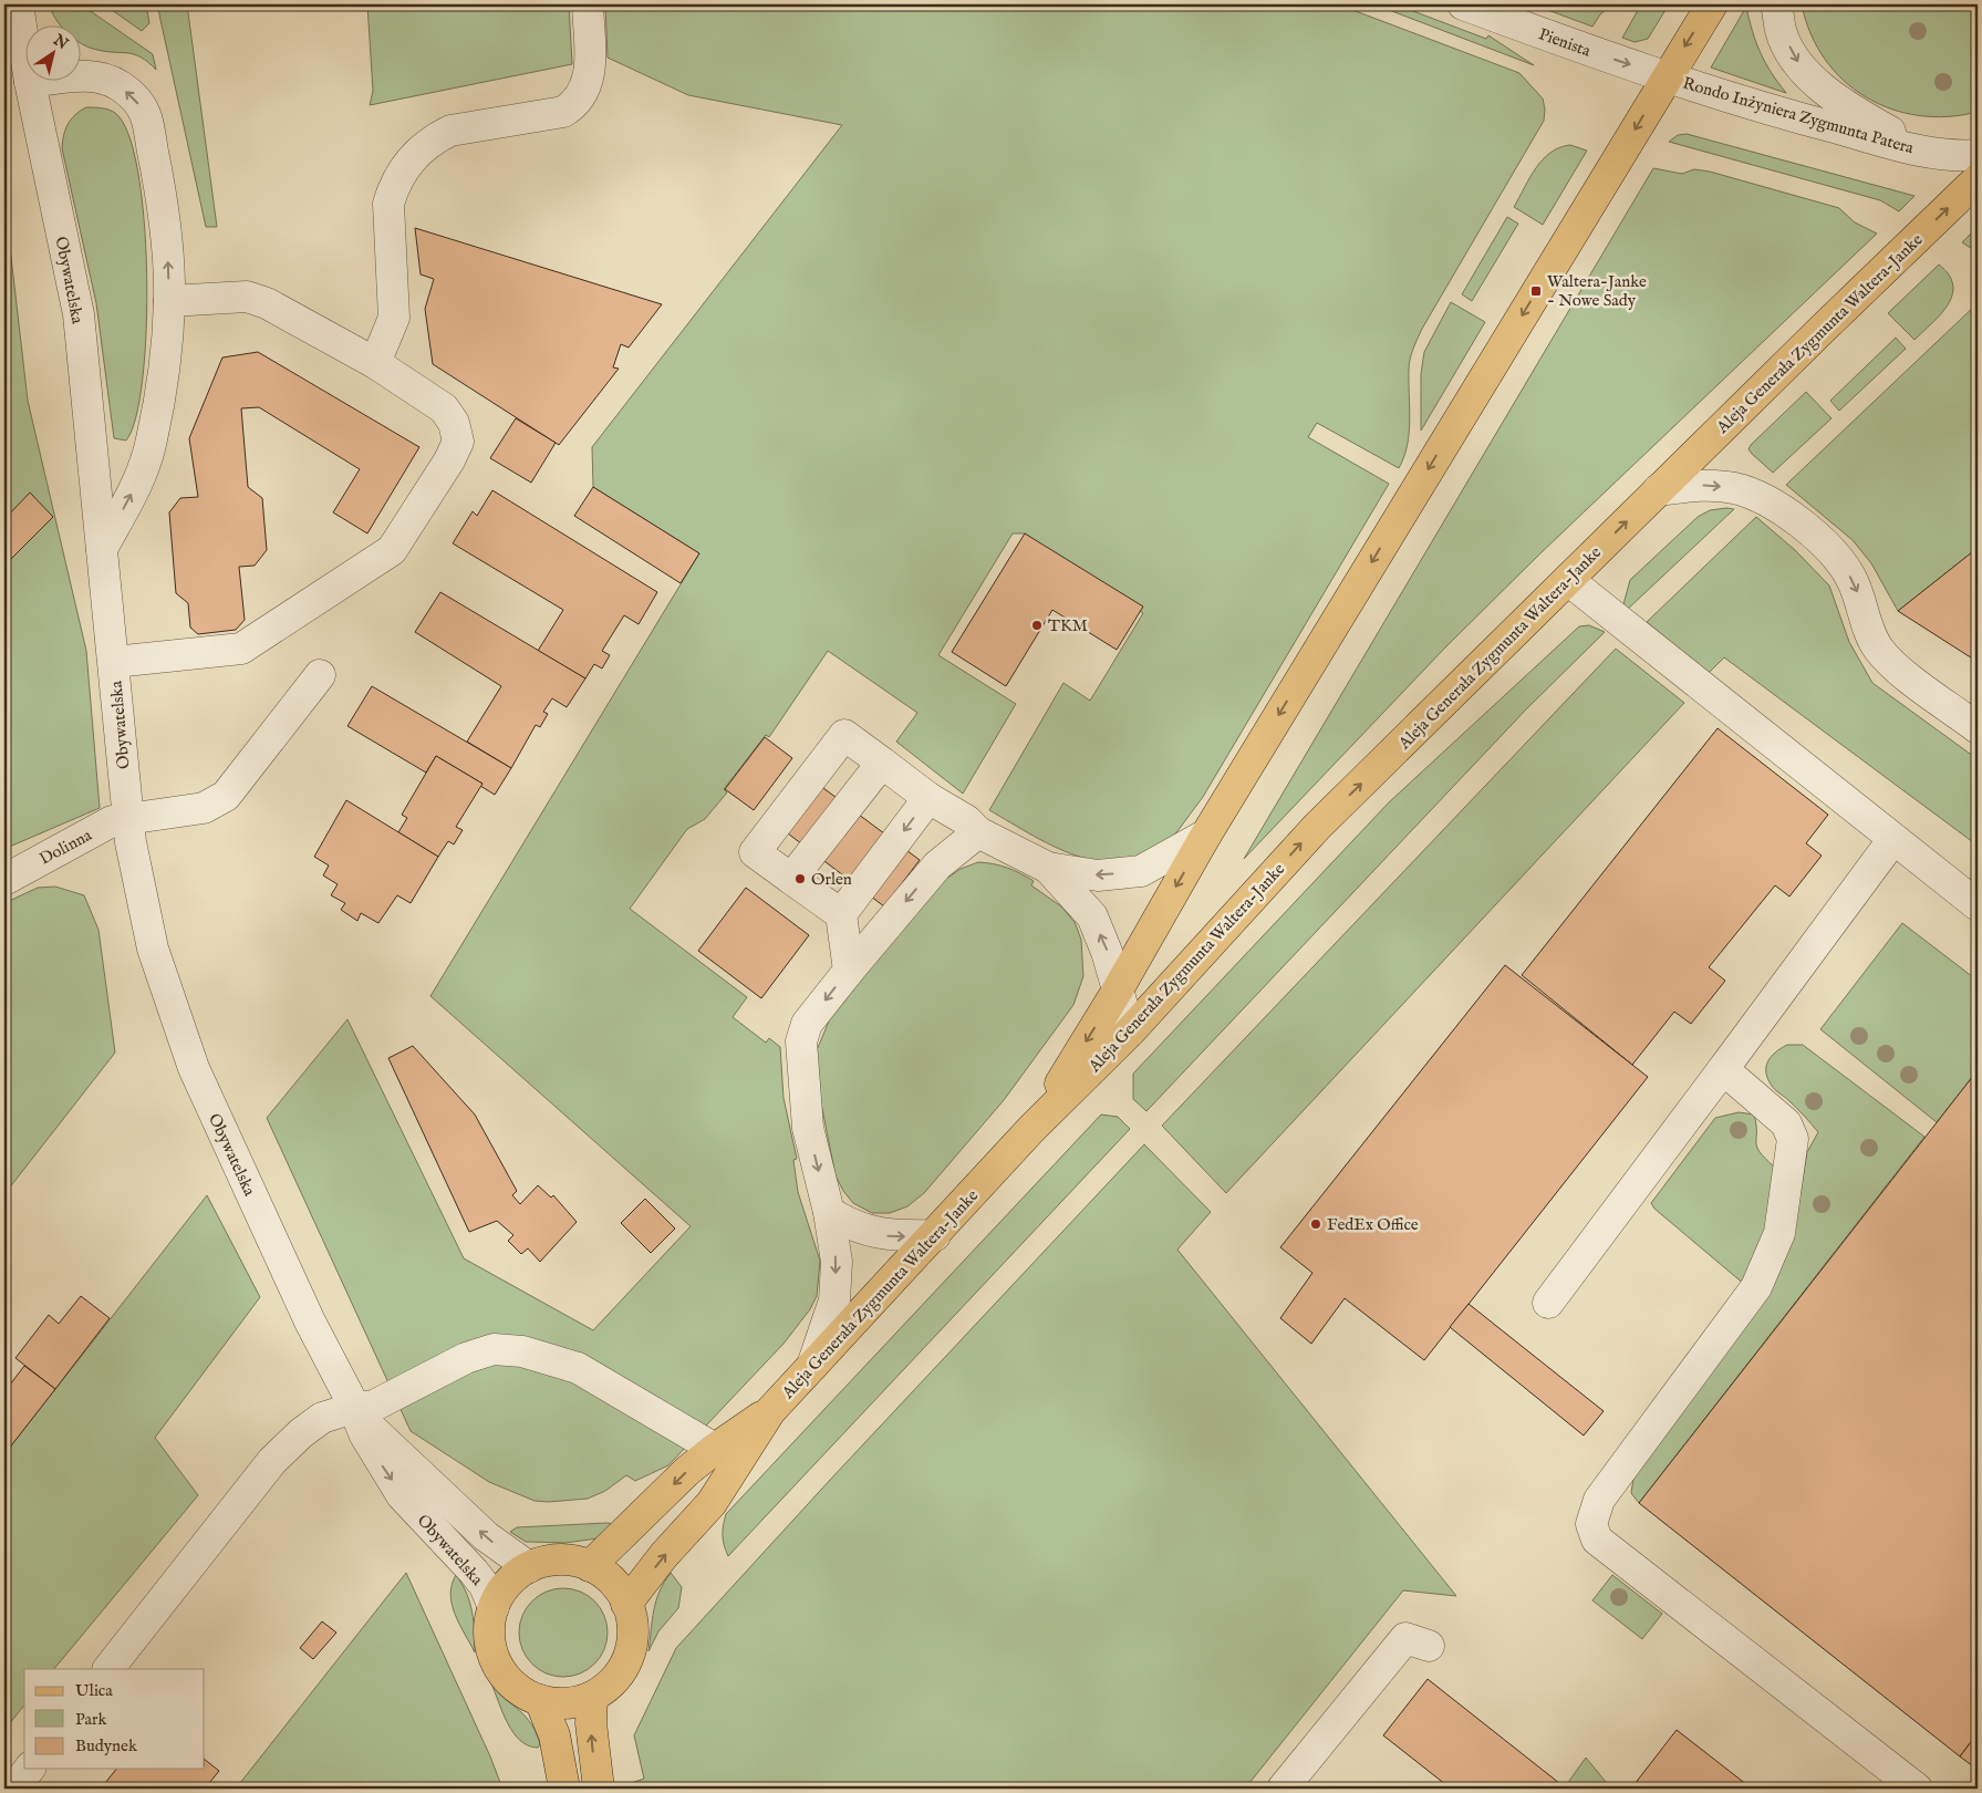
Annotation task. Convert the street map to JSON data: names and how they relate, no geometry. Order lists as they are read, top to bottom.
{
  "streets": {
    "main road": ["Aleja Generała Zygmunta Waltera-Janke"],
    "street": [
      "Pienista",
      "Rondo Inżyniera Zygmunta Patera",
      "Obywatelska",
      "Dolinna"
    ]
  },
  "crossings": [
    ["Pienista", "Rondo Inżyniera Zygmunta Patera"],
    ["Pienista", "Aleja Generała Zygmunta Waltera-Janke"],
    ["Rondo Inżyniera Zygmunta Patera", "Aleja Generała Zygmunta Waltera-Janke"],
    ["Obywatelska", "Aleja Generała Zygmunta Waltera-Janke"],
    ["Obywatelska", "Dolinna"]
  ],
  "one_way": ["Pienista", "Rondo Inżyniera Zygmunta Patera"],
  "places": {
    "transit": ["Waltera-Janke - Nowe Sady"],
    "other": ["TKM", "Orlen", "FedEx Office"]
  },
  "legend": ["Ulica", "Park", "Budynek"],
  "north": "top right"
}
